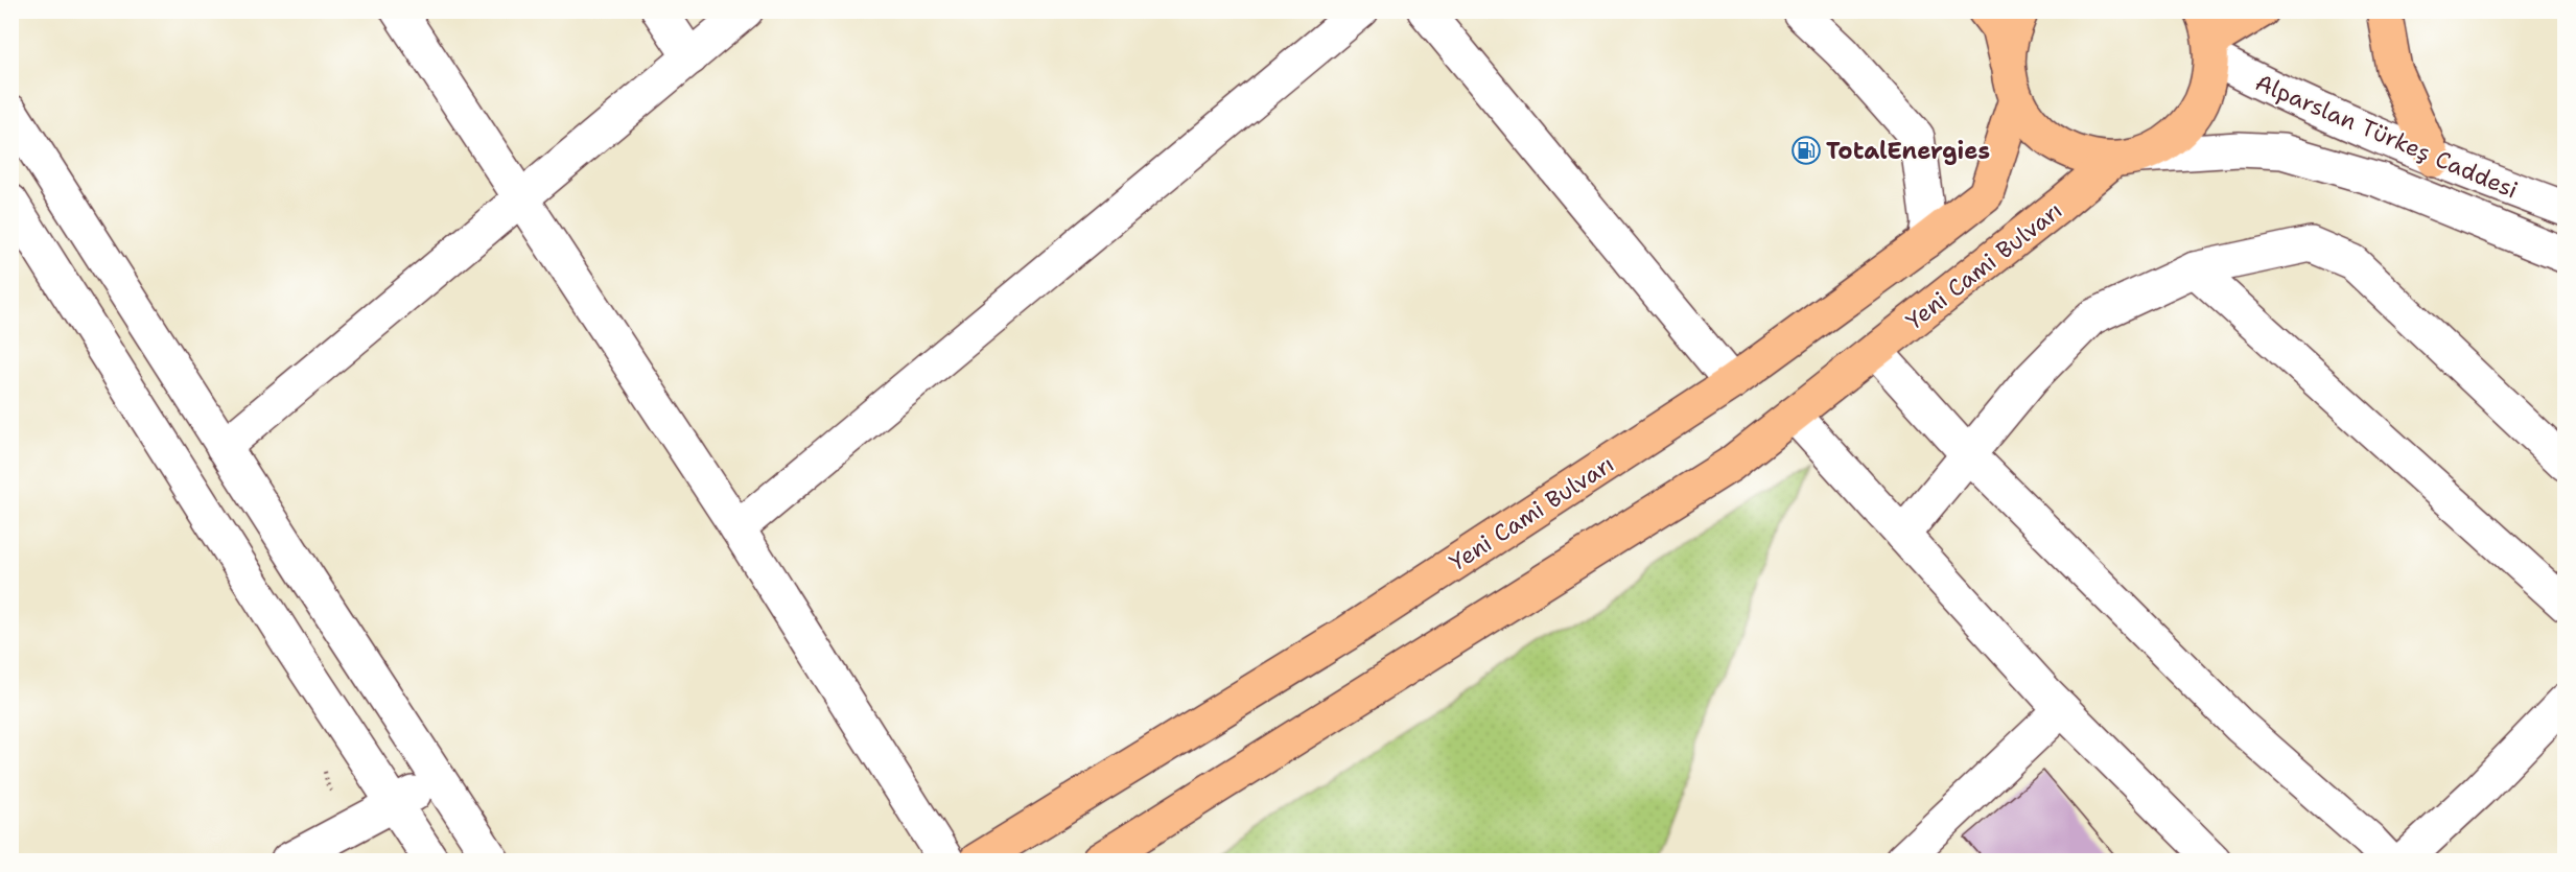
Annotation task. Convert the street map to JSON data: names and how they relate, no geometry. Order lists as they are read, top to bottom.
{
  "streets": {
    "main road": ["Yeni Cami Bulvarı"],
    "street": ["Alparslan Türkeş Caddesi"]
  },
  "crossings": [
    ["Alparslan Türkeş Caddesi", "Yeni Cami Bulvarı"]
  ],
  "places": {
    "fuel station": ["TotalEnergies"]
  }
}
